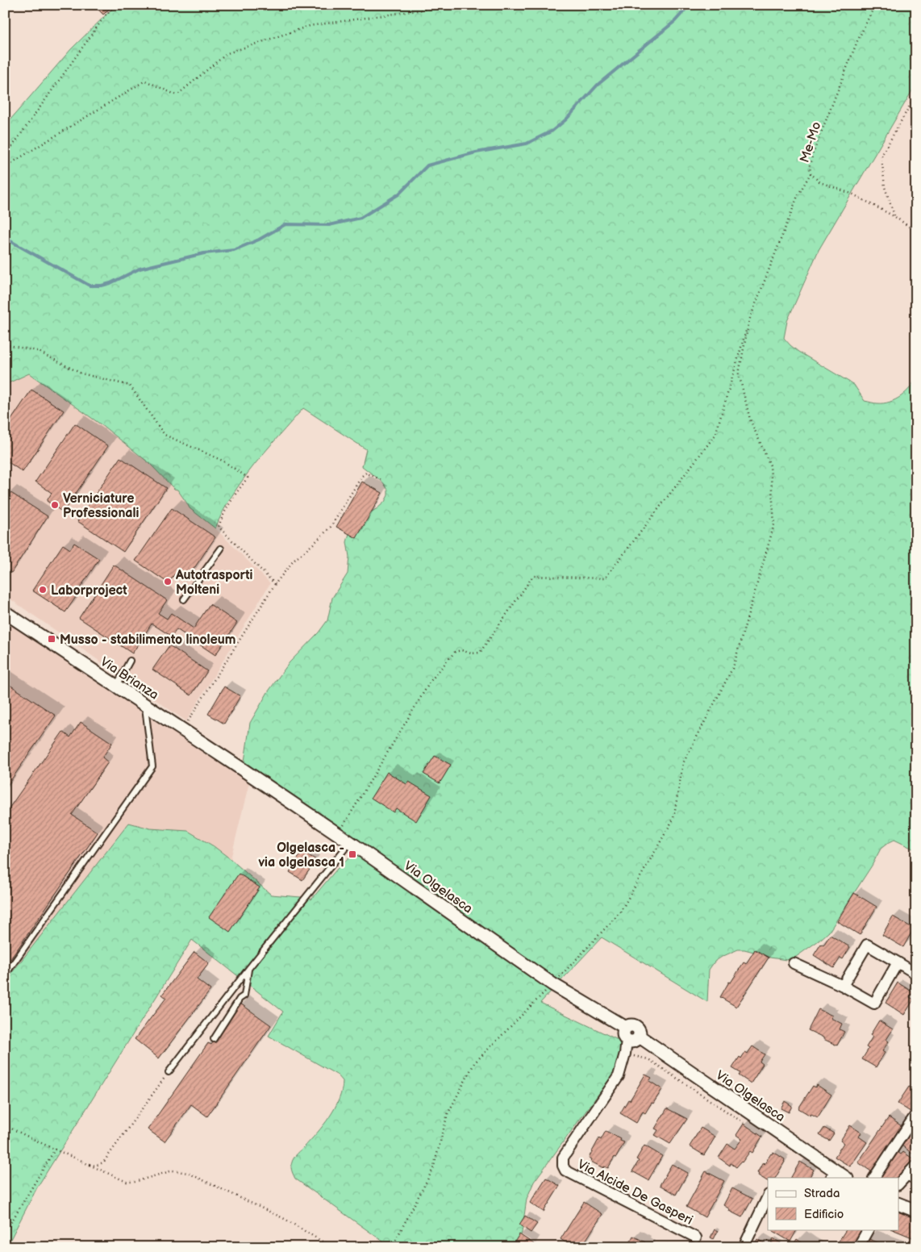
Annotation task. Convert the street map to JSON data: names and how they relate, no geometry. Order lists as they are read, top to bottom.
{
  "streets": {
    "street": ["Via Brianza", "Via Olgelasca", "Via Alcide De Gasperi"],
    "path": ["Me-Mo"]
  },
  "crossings": [
    ["Via Brianza", "Via Olgelasca"],
    ["Via Olgelasca", "Via Alcide De Gasperi"]
  ],
  "places": {
    "other": ["Verniciature Professionali", "Autotrasporti Molteni", "Laborproject"],
    "transit": ["Musso - stabilimento linoleum", "Olgelasca - via olgelasca 1"]
  },
  "legend": ["Strada", "Edificio"]
}
